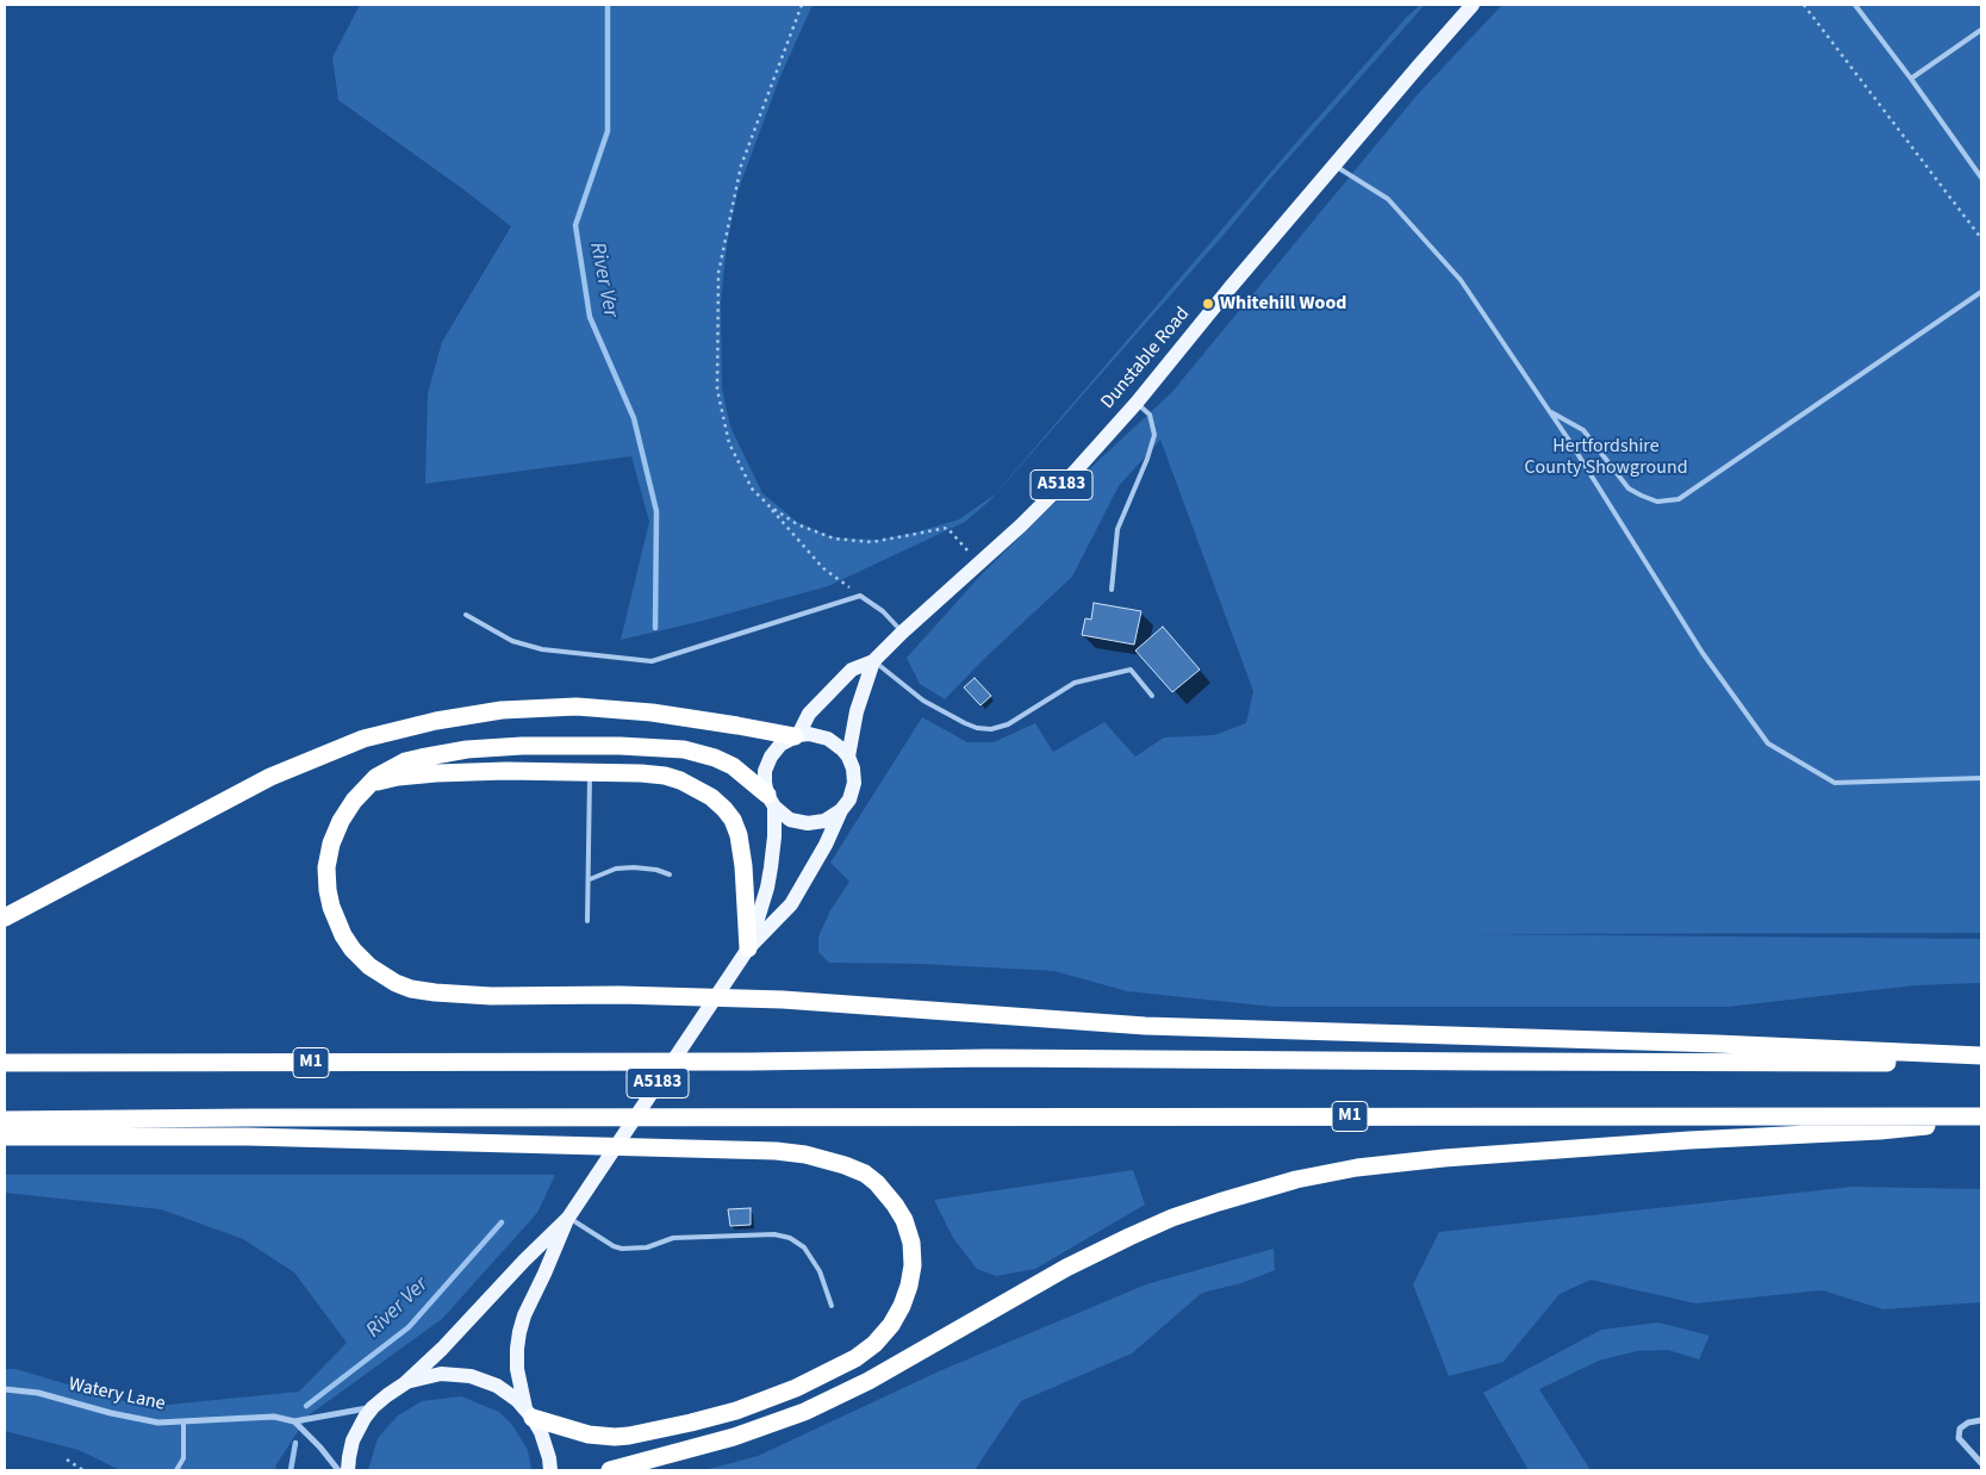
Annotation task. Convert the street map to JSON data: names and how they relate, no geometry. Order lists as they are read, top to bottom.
{
  "streets": {
    "highway": ["M1"],
    "main road": ["Dunstable Road", "A5183"],
    "street": ["Watery Lane"]
  },
  "crossings": [
    ["Dunstable Road", "A5183"]
  ],
  "water": ["River Ver"],
  "parks": ["Hertfordshire County Showground"],
  "places": ["Whitehill Wood"]
}
